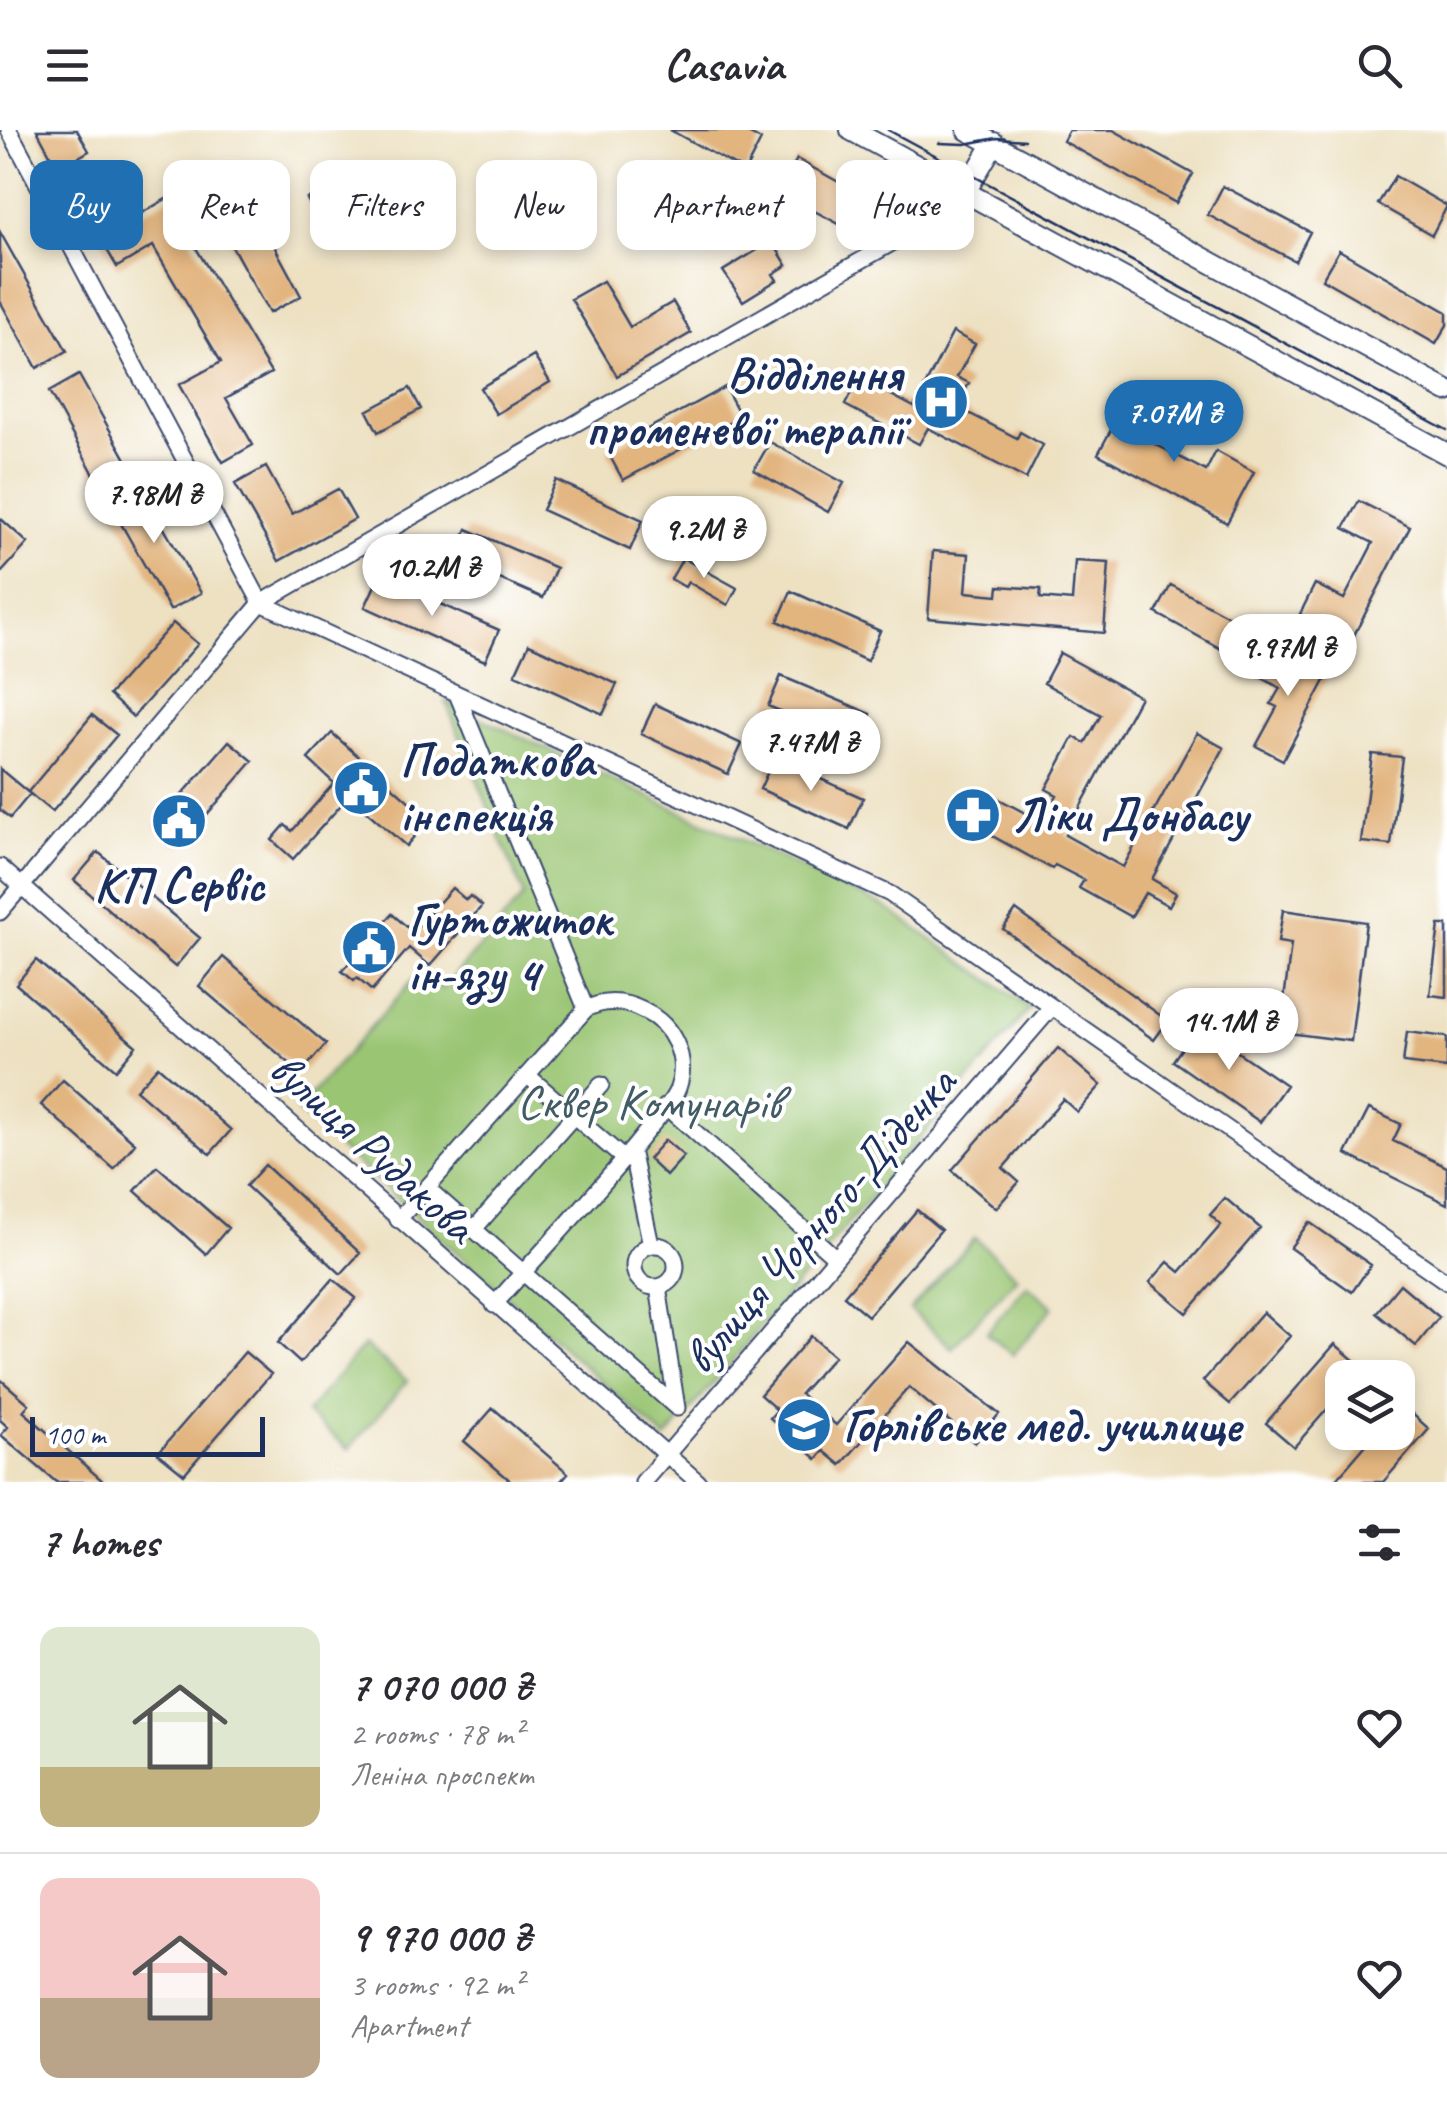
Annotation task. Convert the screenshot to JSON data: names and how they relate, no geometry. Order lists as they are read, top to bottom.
{
  "streets": {
    "street": ["вулиця Рудакова", "вулиця Чорного-Діденка"]
  },
  "crossings": [
    ["вулиця Рудакова", "вулиця Чорного-Діденка"]
  ],
  "parks": ["Сквер Комунарів"],
  "places": {
    "hospital": ["Відділення променевої терапії"],
    "public building": ["Податкова інспекція", "КП Сервіс", "Гуртожиток ін-язу 4"],
    "pharmacy": ["Ліки Донбасу"],
    "school or university": ["Горлівське мед. училище"]
  },
  "scale_bar": "100 m",
  "page": {
    "header": "Casavia",
    "chip": [
      "Buy",
      "Rent",
      "Filters",
      "New",
      "Apartment",
      "House"
    ],
    "price": [
      "7.07M ₴",
      "7.98M ₴",
      "9.2M ₴",
      "10.2M ₴",
      "9.97M ₴",
      "7.47M ₴",
      "14.1M ₴"
    ],
    "scale": "100 m",
    "heading": "7 homes",
    "list": [
      {
        "name": "7 070 000 ₴",
        "note": "2 rooms · 78 m² · Леніна проспект"
      },
      {
        "name": "9 970 000 ₴",
        "note": "3 rooms · 92 m² · Apartment"
      }
    ]
  }
}
